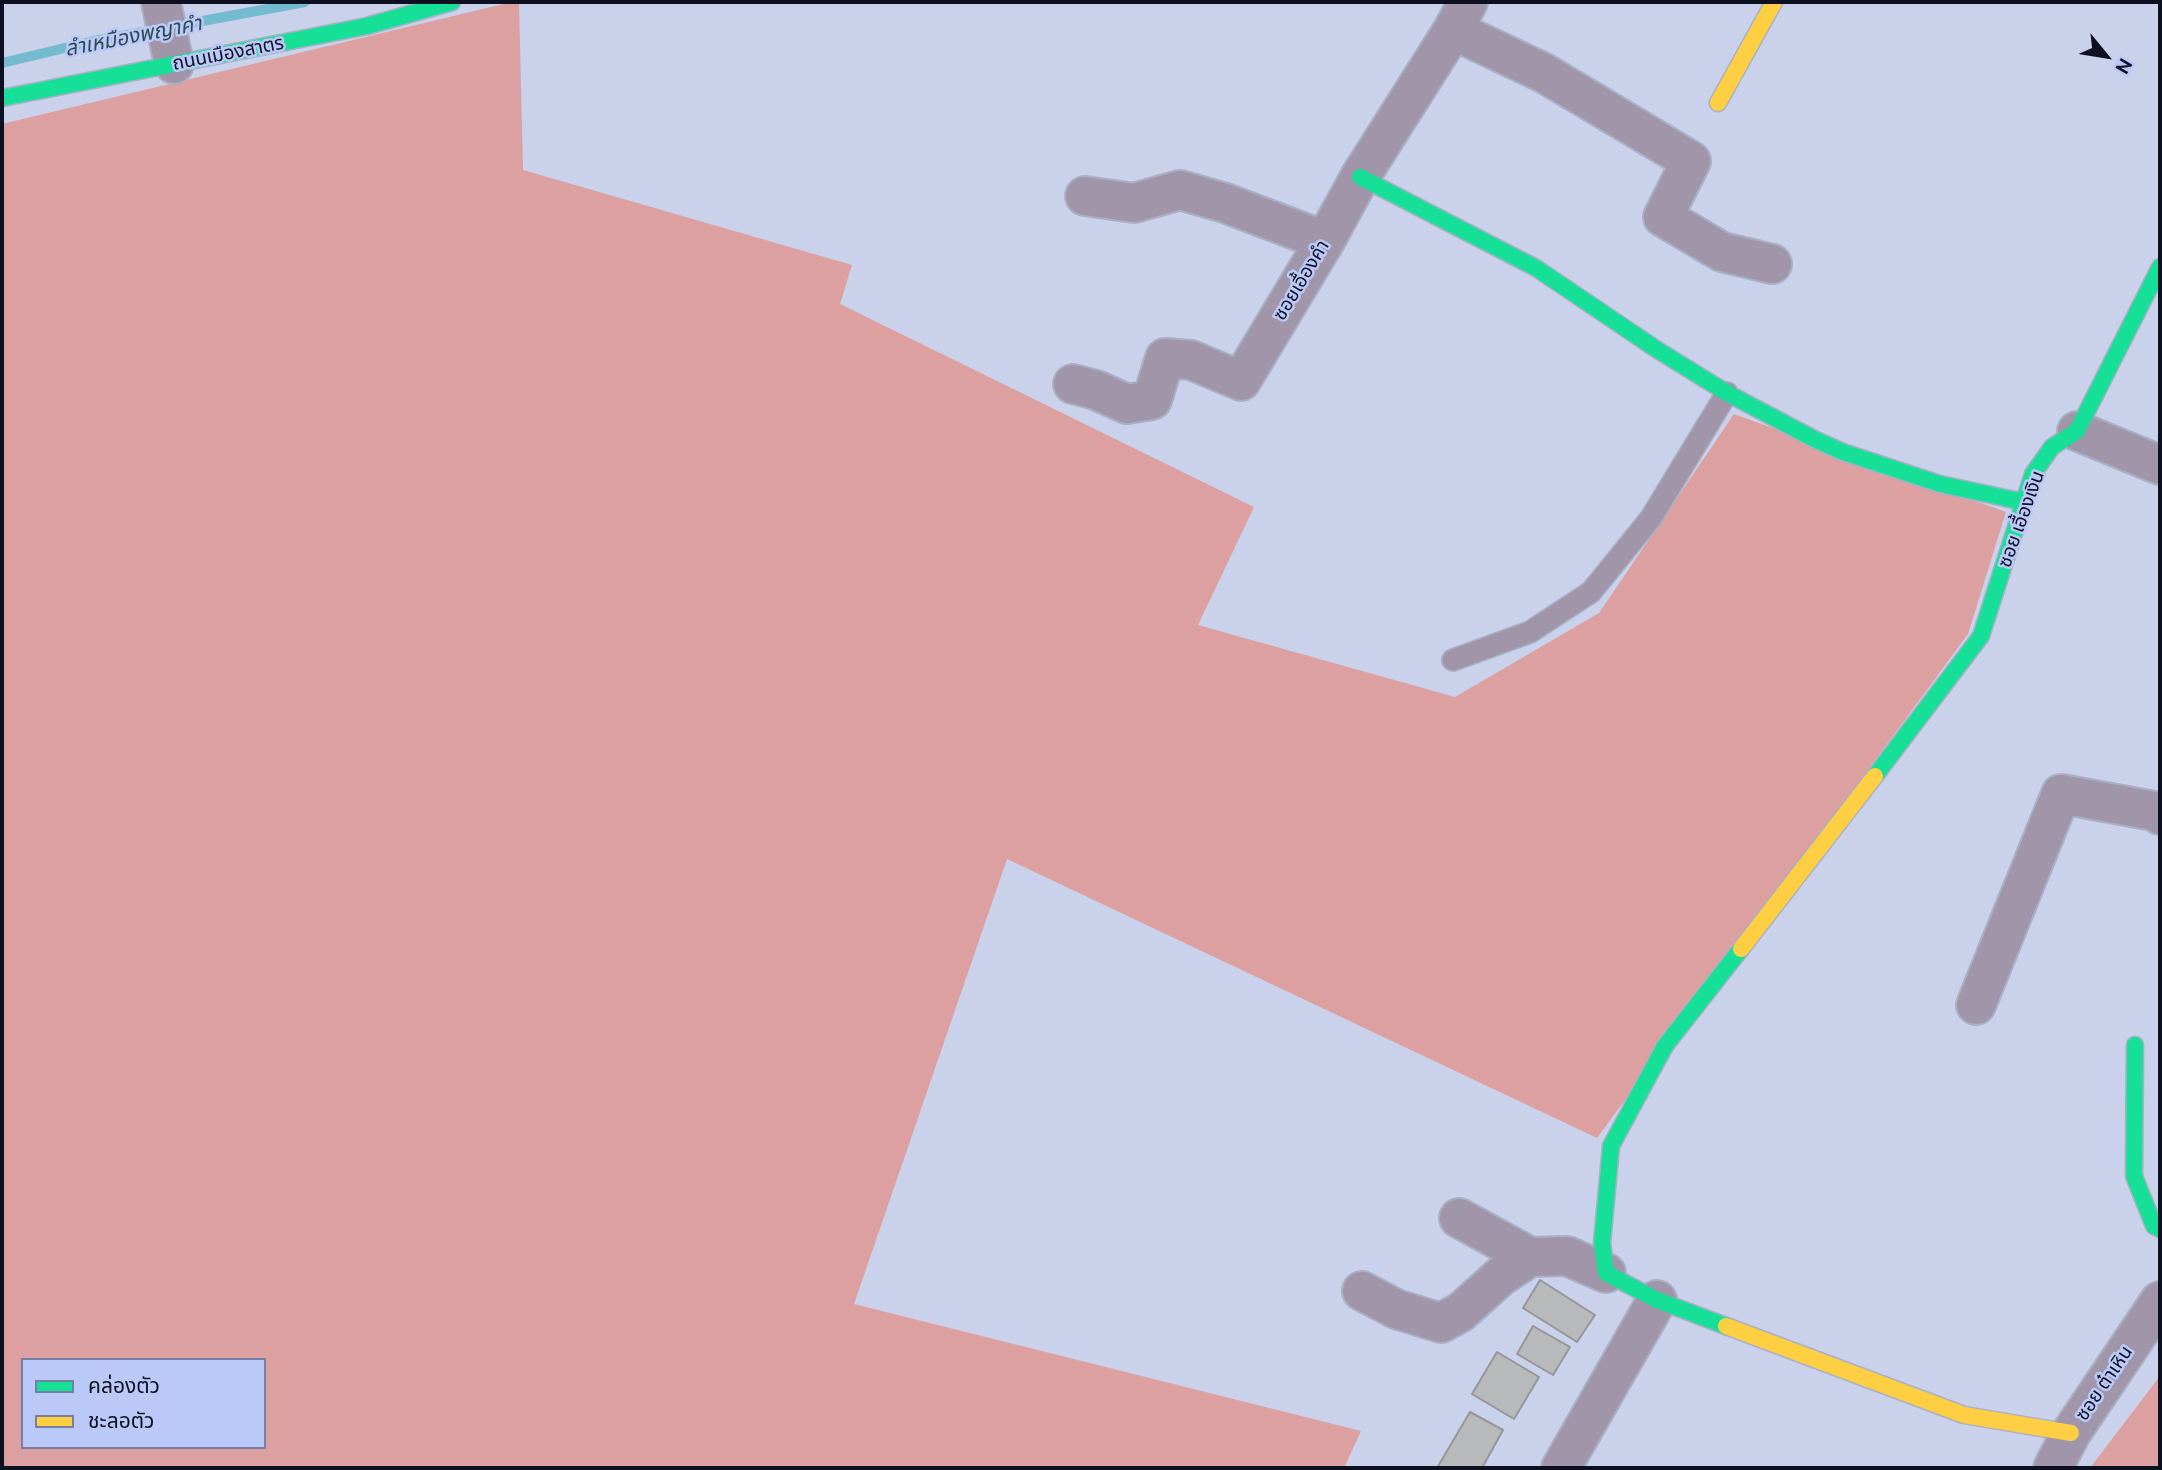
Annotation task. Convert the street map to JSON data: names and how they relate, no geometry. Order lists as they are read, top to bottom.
{
  "streets": {
    "street": [
      "ถนนเมืองสาตร",
      "ซอยเอื้องคำ",
      "ซอย เอื้องเงิน",
      "ซอย ต๋าเหิน"
    ]
  },
  "water": ["ลำเหมืองพญาคำ"],
  "legend": ["คล่องตัว", "ชะลอตัว"],
  "north": "bottom right"
}
